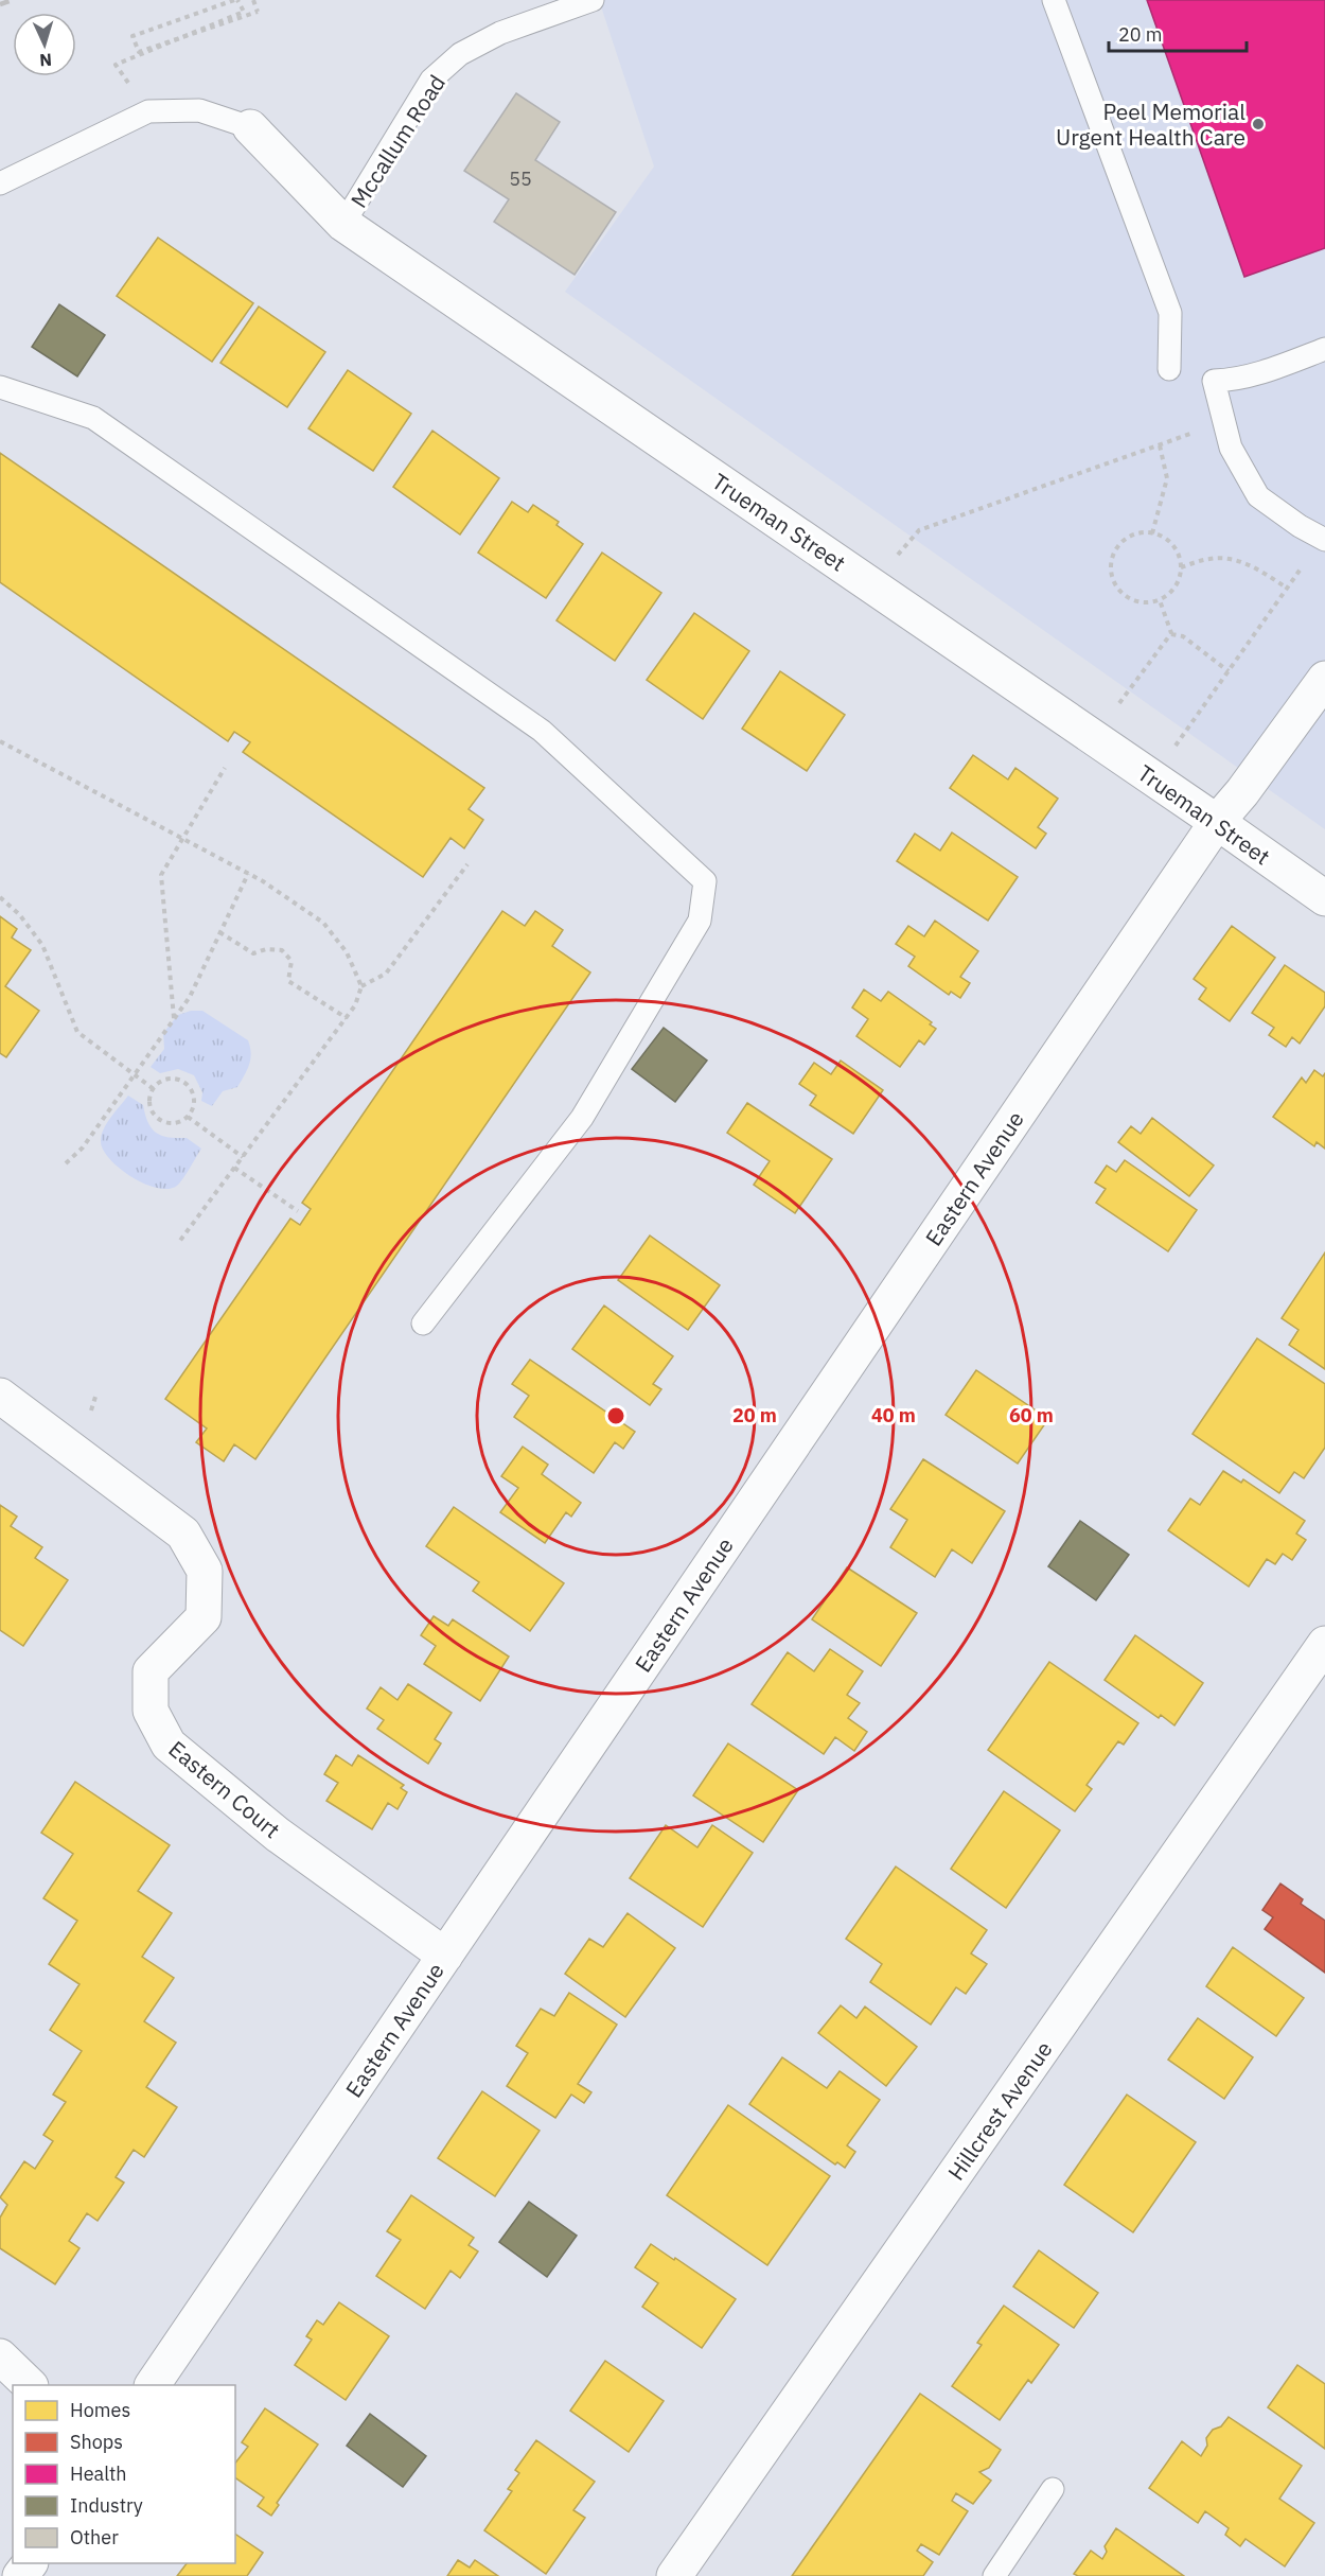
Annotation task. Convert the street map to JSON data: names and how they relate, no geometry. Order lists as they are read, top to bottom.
{
  "streets": {
    "street": [
      "Trueman Street",
      "Eastern Avenue",
      "Eastern Court",
      "Hillcrest Avenue"
    ],
    "lane": ["Mccallum Road"]
  },
  "crossings": [
    ["Mccallum Road", "Trueman Street"],
    ["Trueman Street", "Eastern Avenue"],
    ["Eastern Avenue", "Eastern Court"]
  ],
  "places": ["Peel Memorial Urgent Health Care"],
  "house_numbers": ["55"],
  "legend": [
    "Homes",
    "Shops",
    "Health",
    "Industry",
    "Other"
  ],
  "scale_bar": "20 m",
  "north": "bottom",
  "rings": ["20 m", "40 m", "60 m"]
}
